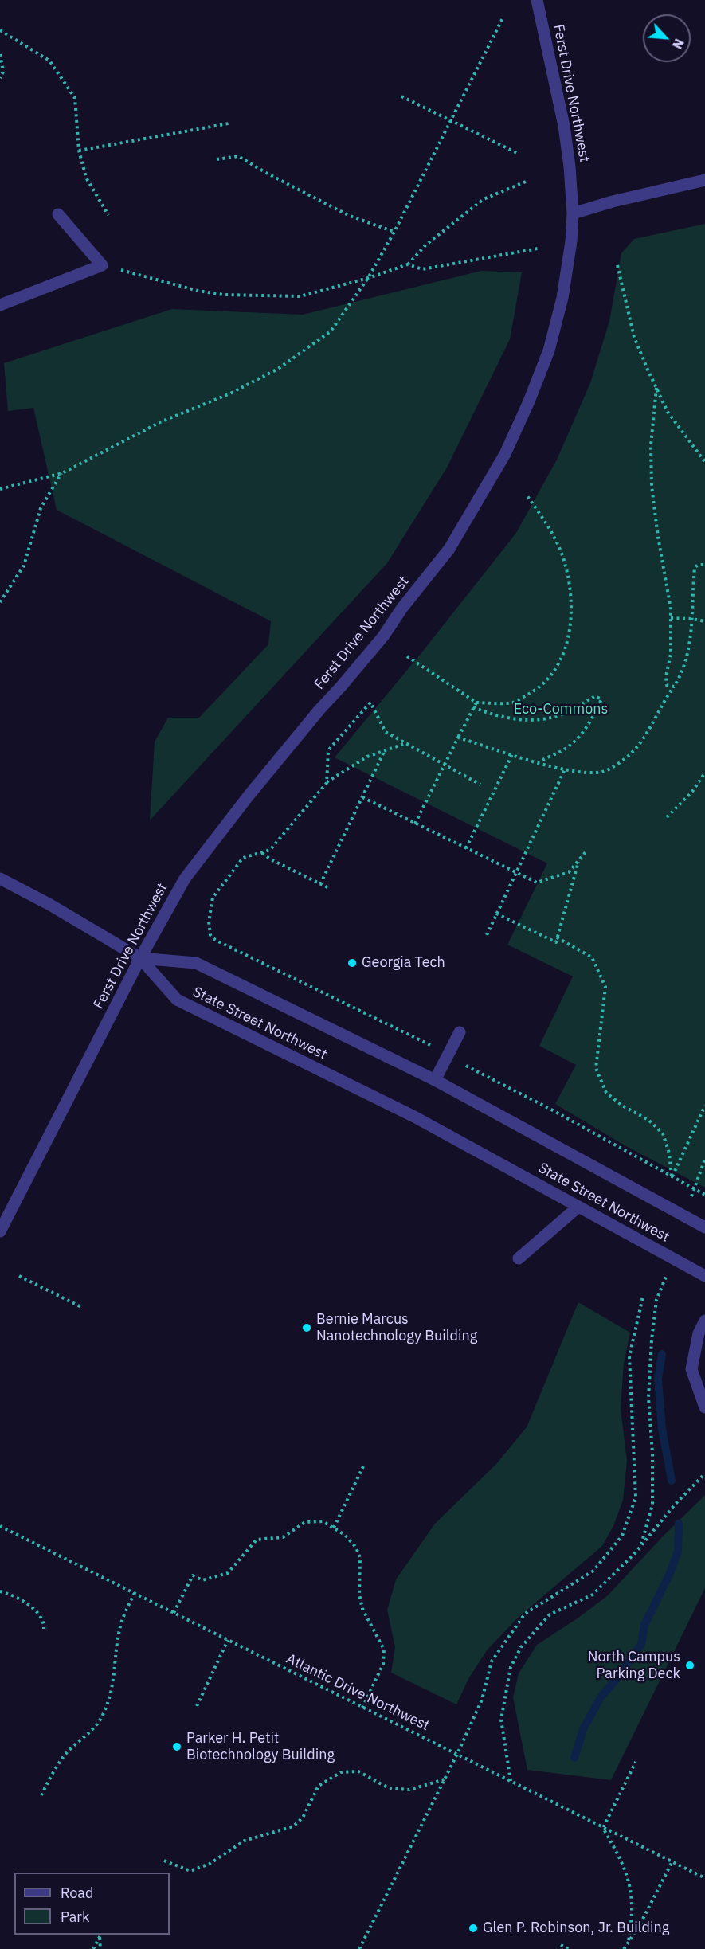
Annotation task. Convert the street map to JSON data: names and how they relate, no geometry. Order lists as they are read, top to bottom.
{
  "streets": {
    "street": ["Ferst Drive Northwest", "State Street Northwest"],
    "path": ["Atlantic Drive Northwest"]
  },
  "crossings": [
    ["Ferst Drive Northwest", "State Street Northwest"]
  ],
  "parks": ["Eco-Commons"],
  "places": [
    "Georgia Tech",
    "Bernie Marcus Nanotechnology Building",
    "North Campus Parking Deck",
    "Parker H. Petit Biotechnology Building",
    "Glen P. Robinson, Jr. Building"
  ],
  "legend": ["Road", "Park"],
  "north": "bottom right"
}
